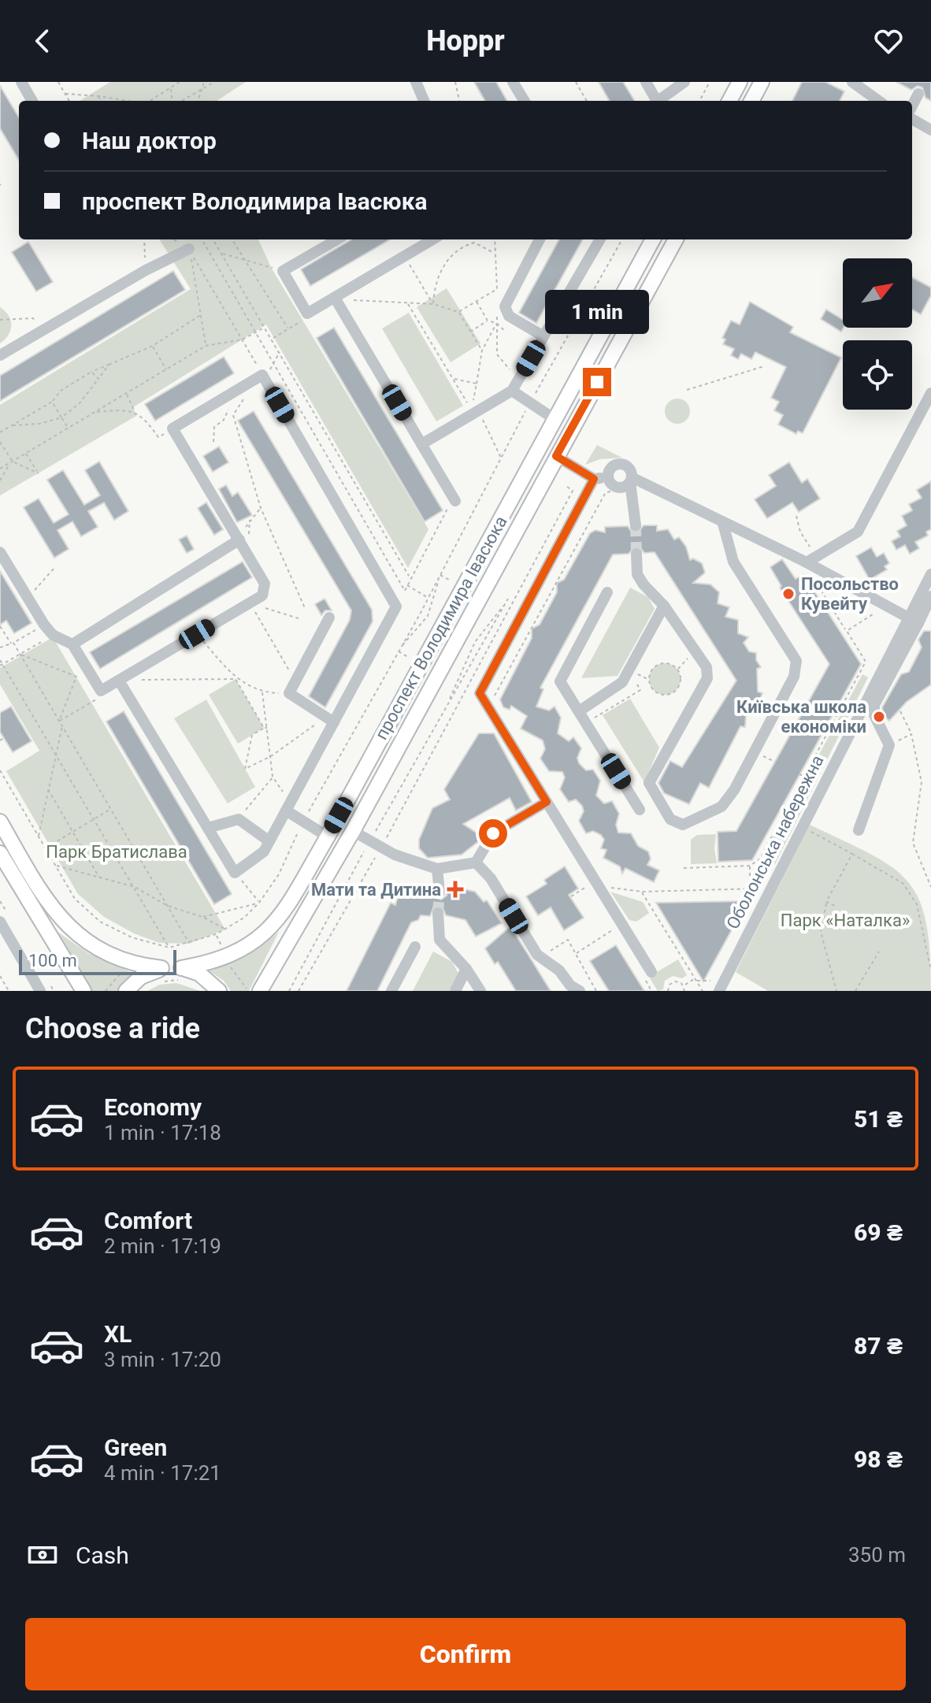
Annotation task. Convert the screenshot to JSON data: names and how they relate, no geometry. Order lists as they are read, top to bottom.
{
  "streets": {
    "main road": ["проспект Володимира Івасюка"],
    "street": ["Оболонська набережна"]
  },
  "parks": ["Парк Братислава", "Парк «Наталка»"],
  "places": {
    "other": ["Посольство Кувейту", "Київська школа економіки"],
    "health": ["Мати та Дитина"]
  },
  "scale_bar": "100 m",
  "north": "top right",
  "page": {
    "header": "Hoppr",
    "banner": ["Наш доктор", "проспект Володимира Івасюка"],
    "bubble": "1 min",
    "scale": "100 m",
    "heading": "Choose a ride",
    "list": [
      {
        "name": "Economy",
        "note": "1 min · 17:18",
        "value": "51 ₴"
      },
      {
        "name": "Comfort",
        "note": "2 min · 17:19",
        "value": "69 ₴"
      },
      {
        "name": "XL",
        "note": "3 min · 17:20",
        "value": "87 ₴"
      },
      {
        "name": "Green",
        "note": "4 min · 17:21",
        "value": "98 ₴"
      }
    ],
    "pay": ["Cash", "350 m"],
    "buttons": "Confirm"
  }
}
